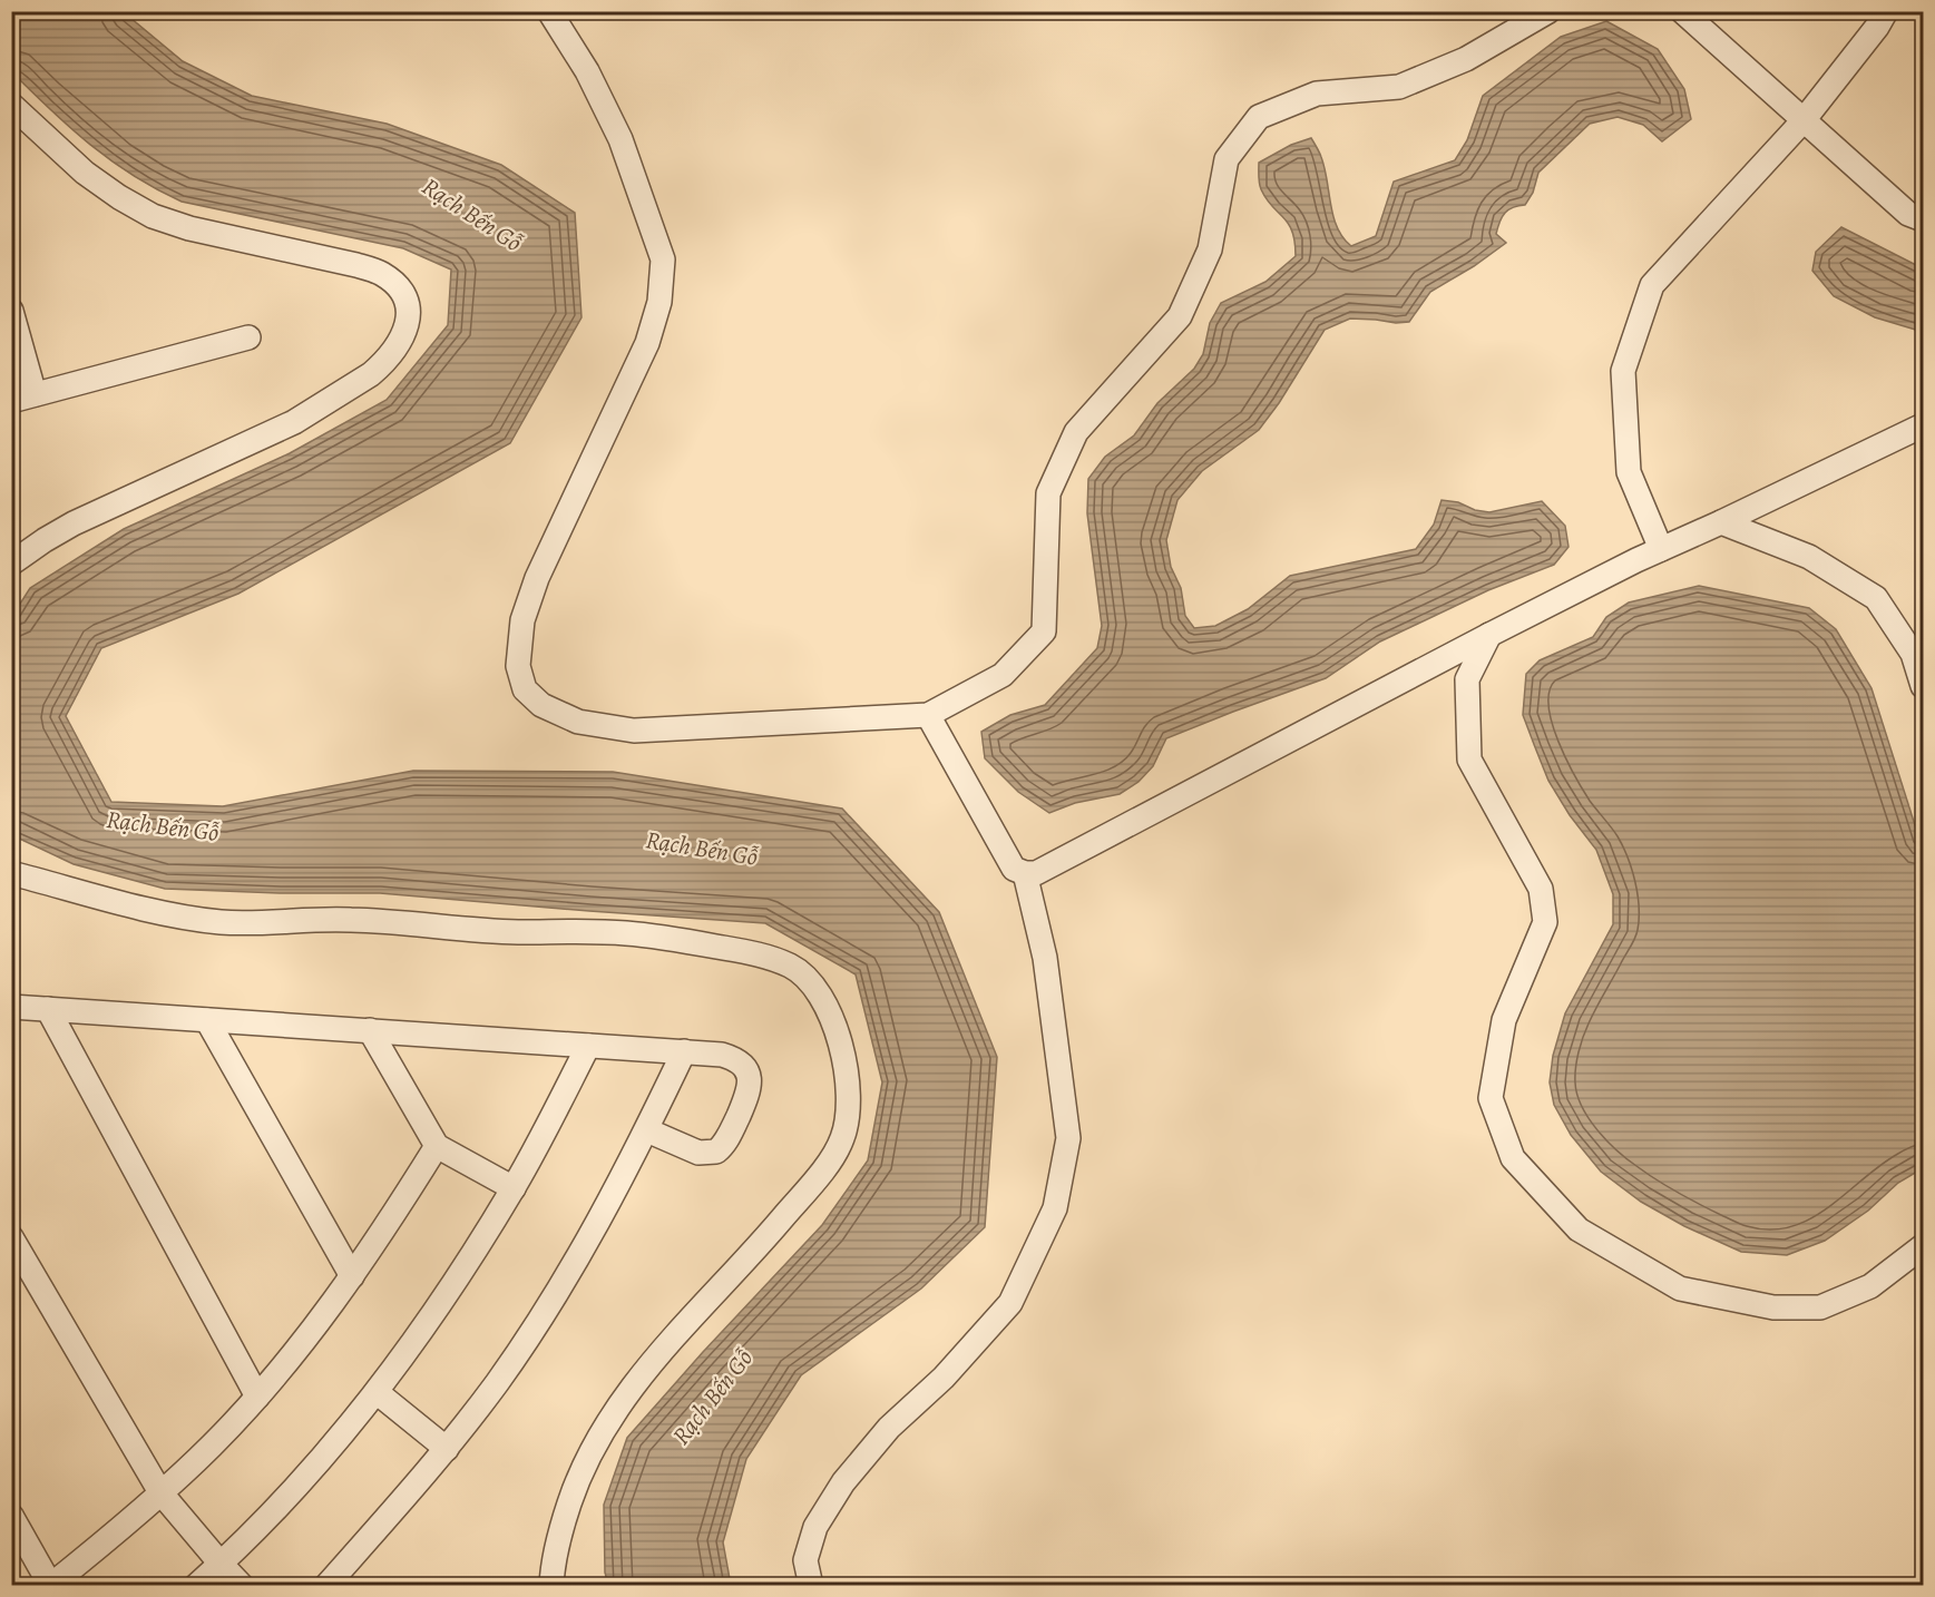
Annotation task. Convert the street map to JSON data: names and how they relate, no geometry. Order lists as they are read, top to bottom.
{
  "water": ["Rạch Bến Gỗ"]
}
